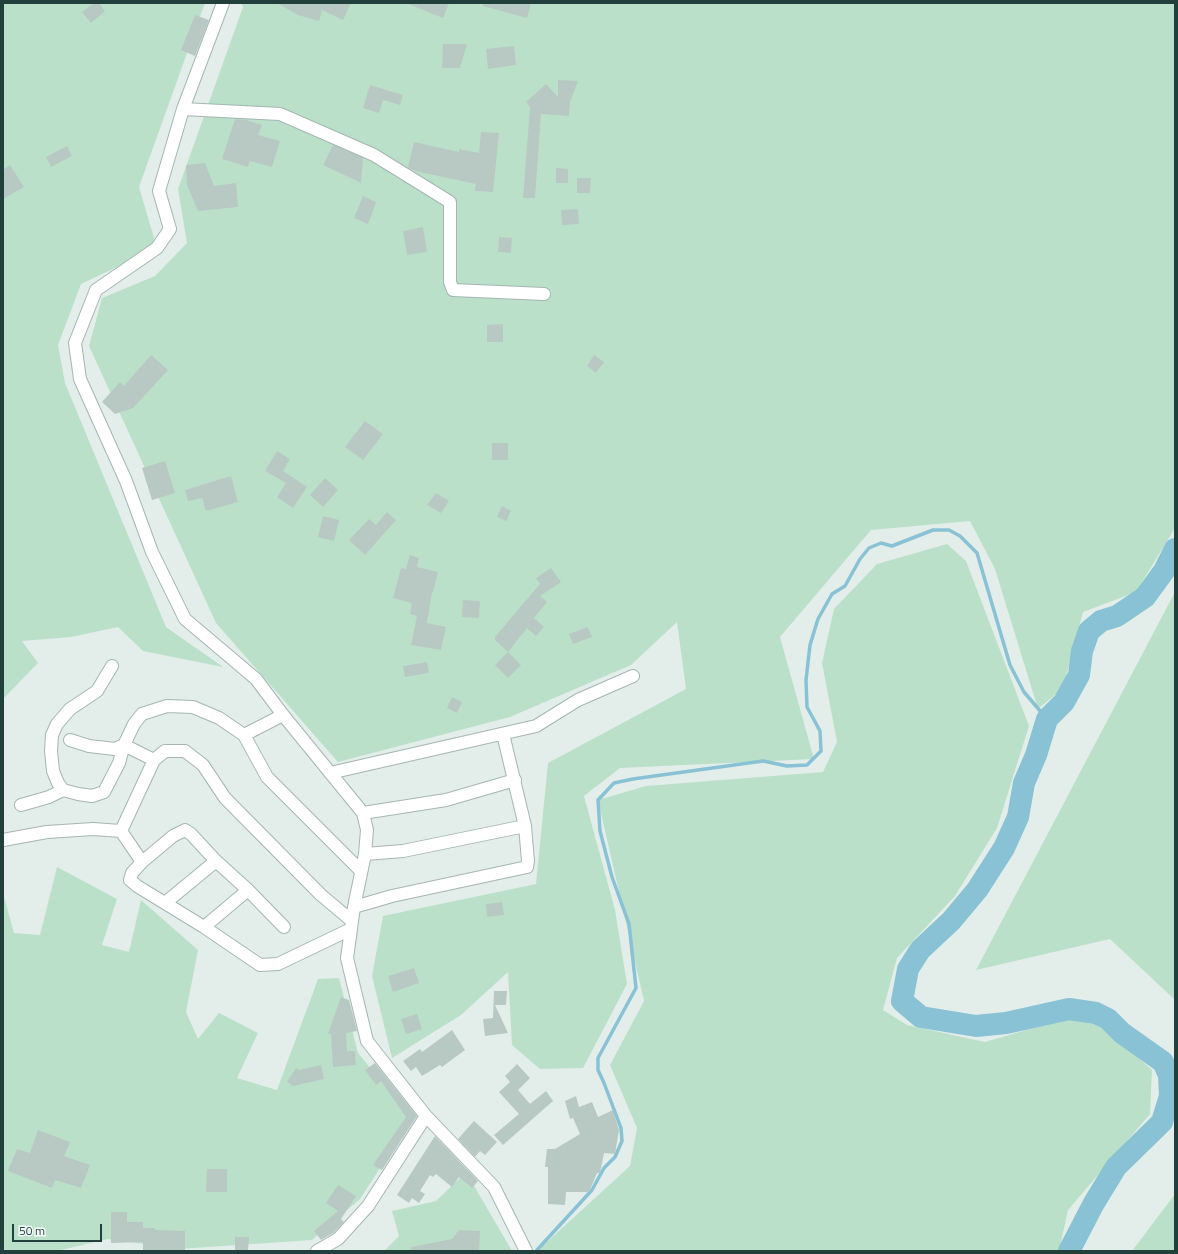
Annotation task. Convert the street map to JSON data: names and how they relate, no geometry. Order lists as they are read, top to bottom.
{
  "scale_bar": "50 m"
}
